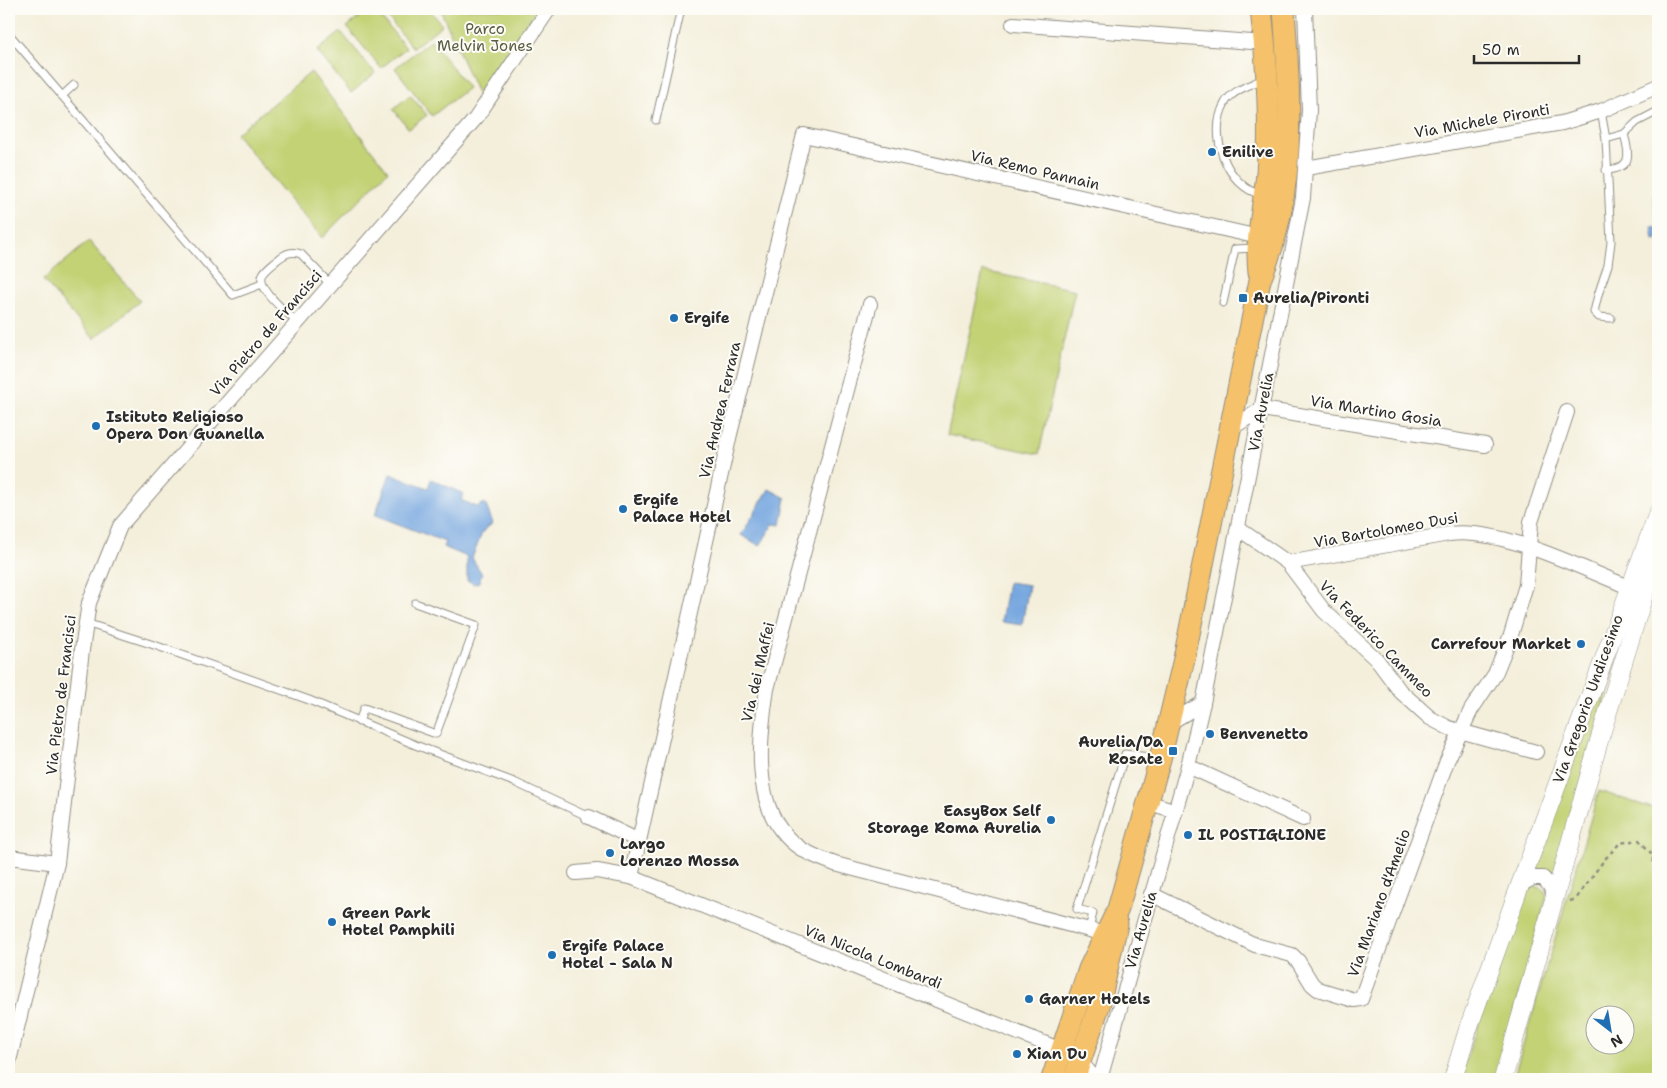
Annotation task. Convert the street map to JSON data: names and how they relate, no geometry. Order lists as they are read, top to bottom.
{
  "streets": {
    "main road": ["Via Aurelia"],
    "street": [
      "Via Michele Pironti",
      "Via Remo Pannain",
      "Via Pietro de Francisci",
      "Via Andrea Ferrara",
      "Via Martino Gosia",
      "Via Bartolomeo Dusi",
      "Via Federico Cammeo",
      "Via dei Maffei",
      "Via Gregorio Undicesimo",
      "Via Mariano d'Amelio",
      "Via Nicola Lombardi"
    ]
  },
  "crossings": [
    ["Via Michele Pironti", "Via Aurelia"],
    ["Via Remo Pannain", "Via Andrea Ferrara"],
    ["Via Remo Pannain", "Via Aurelia"],
    ["Via Martino Gosia", "Via Aurelia"],
    ["Via Aurelia", "Via Federico Cammeo"],
    ["Via Aurelia", "Via dei Maffei"],
    ["Via Aurelia", "Via Mariano d'Amelio"],
    ["Via Aurelia", "Via Nicola Lombardi"],
    ["Via Bartolomeo Dusi", "Via Federico Cammeo"],
    ["Via Bartolomeo Dusi", "Via Gregorio Undicesimo"],
    ["Via Federico Cammeo", "Via Mariano d'Amelio"]
  ],
  "parks": ["Parco Melvin Jones"],
  "places": {
    "other": [
      "Enilive",
      "Ergife",
      "Istituto Religioso Opera Don Guanella",
      "Ergife Palace Hotel",
      "Carrefour Market",
      "Benvenetto",
      "EasyBox Self Storage Roma Aurelia",
      "IL POSTIGLIONE",
      "Largo Lorenzo Mossa",
      "Green Park Hotel Pamphili",
      "Ergife Palace Hotel - Sala N",
      "Garner Hotels",
      "Xian Du"
    ],
    "transit": ["Aurelia/Pironti", "Aurelia/Da Rosate"]
  },
  "scale_bar": "50 m",
  "north": "bottom right"
}
